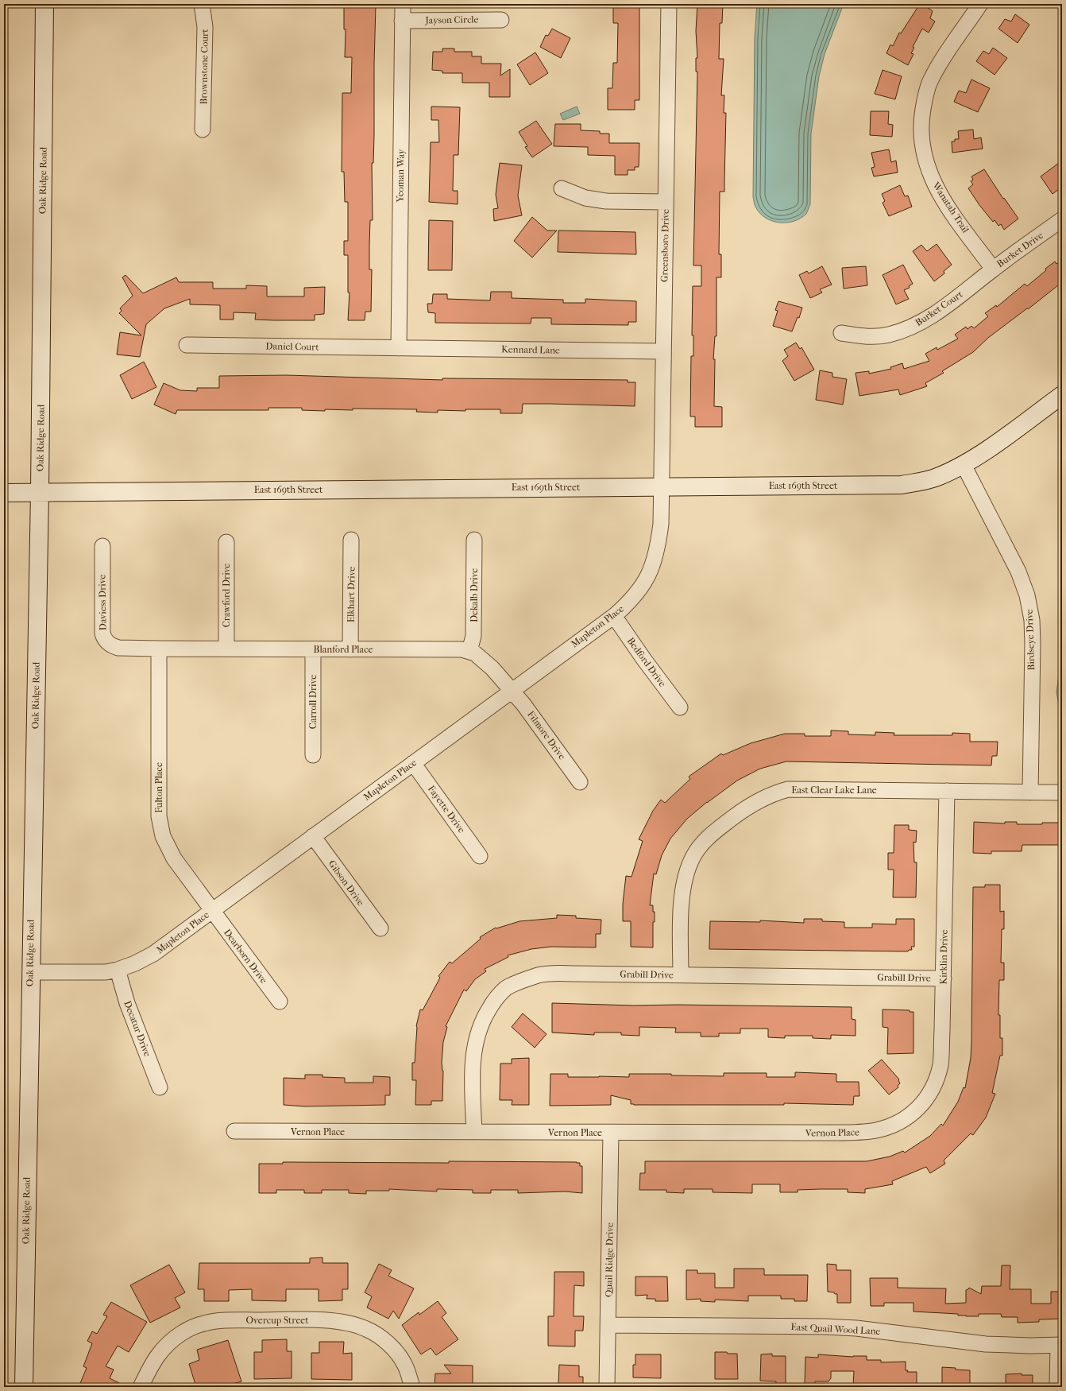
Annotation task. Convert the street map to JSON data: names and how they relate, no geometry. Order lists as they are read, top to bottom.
{
  "streets": {
    "street": [
      "Jayson Circle",
      "Brownstone Court",
      "Yeoman Way",
      "Oak Ridge Road",
      "Wanatah Trail",
      "Greensboro Drive",
      "Burket Drive",
      "Burket Court",
      "Daniel Court",
      "Kennard Lane",
      "East 169th Street",
      "Elkhart Drive",
      "Crawford Drive",
      "Dekalb Drive",
      "Daviess Drive",
      "Mapleton Place",
      "Birdseye Drive",
      "Blanford Place",
      "Bedford Drive",
      "Carroll Drive",
      "Filmore Drive",
      "Fulton Place",
      "East Clear Lake Lane",
      "Fayette Drive",
      "Gibson Drive",
      "Dearborn Drive",
      "Kirklin Drive",
      "Grabill Drive",
      "Decatur Drive",
      "Vernon Place",
      "Quail Ridge Drive",
      "Overcup Street",
      "East Quail Wood Lane"
    ]
  },
  "crossings": [
    ["Jayson Circle", "Yeoman Way"],
    ["Yeoman Way", "Daniel Court"],
    ["Yeoman Way", "Kennard Lane"],
    ["Oak Ridge Road", "East 169th Street"],
    ["Oak Ridge Road", "Mapleton Place"],
    ["Wanatah Trail", "Burket Drive"],
    ["Wanatah Trail", "Burket Court"],
    ["Greensboro Drive", "Kennard Lane"],
    ["Greensboro Drive", "East 169th Street"],
    ["Greensboro Drive", "Mapleton Place"],
    ["Burket Drive", "Burket Court"],
    ["Daniel Court", "Kennard Lane"],
    ["East 169th Street", "Mapleton Place"],
    ["East 169th Street", "Birdseye Drive"],
    ["Elkhart Drive", "Blanford Place"],
    ["Crawford Drive", "Blanford Place"],
    ["Dekalb Drive", "Blanford Place"],
    ["Daviess Drive", "Blanford Place"],
    ["Daviess Drive", "Fulton Place"],
    ["Mapleton Place", "Blanford Place"],
    ["Mapleton Place", "Bedford Drive"],
    ["Mapleton Place", "Filmore Drive"],
    ["Mapleton Place", "Fulton Place"],
    ["Mapleton Place", "Fayette Drive"],
    ["Mapleton Place", "Gibson Drive"],
    ["Mapleton Place", "Dearborn Drive"],
    ["Mapleton Place", "Decatur Drive"],
    ["Birdseye Drive", "East Clear Lake Lane"],
    ["Blanford Place", "Carroll Drive"],
    ["Blanford Place", "Filmore Drive"],
    ["Blanford Place", "Fulton Place"],
    ["Fulton Place", "Dearborn Drive"],
    ["East Clear Lake Lane", "Kirklin Drive"],
    ["East Clear Lake Lane", "Grabill Drive"],
    ["Kirklin Drive", "Grabill Drive"],
    ["Kirklin Drive", "Vernon Place"],
    ["Grabill Drive", "Vernon Place"],
    ["Vernon Place", "Quail Ridge Drive"],
    ["Quail Ridge Drive", "East Quail Wood Lane"]
  ]
}
